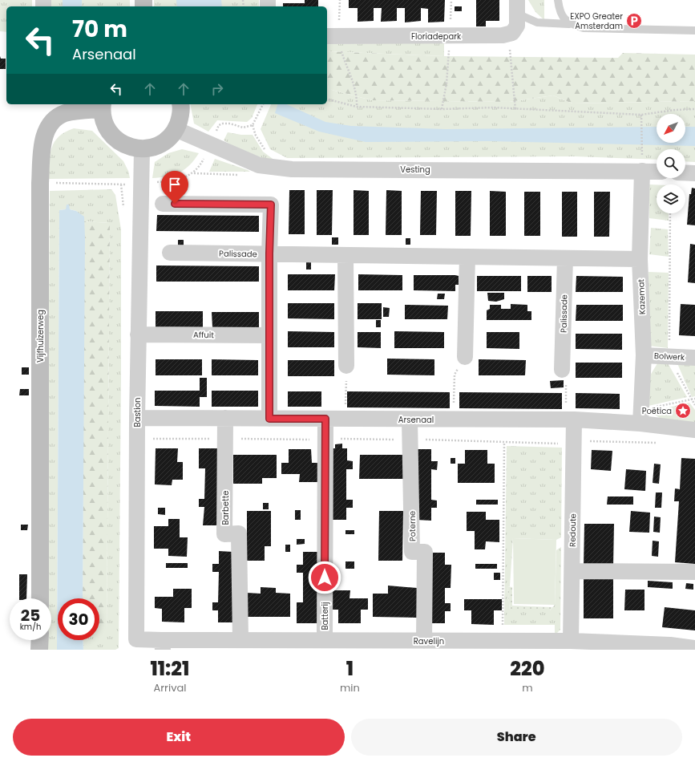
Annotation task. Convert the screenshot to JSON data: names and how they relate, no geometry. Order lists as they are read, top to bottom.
{
  "streets": {
    "street": [
      "Floriadepark",
      "Vesting",
      "Palissade",
      "Kazemat",
      "Affuit",
      "Vijfhuizerweg",
      "Bolwerk",
      "Bastion",
      "Arsenaal",
      "Barbette",
      "Poterne",
      "Redoute",
      "Batterij",
      "Ravelijn"
    ]
  },
  "crossings": [
    ["Vesting", "Kazemat"],
    ["Palissade", "Kazemat"],
    ["Kazemat", "Bolwerk"],
    ["Kazemat", "Arsenaal"],
    ["Affuit", "Bastion"],
    ["Bastion", "Arsenaal"],
    ["Bastion", "Ravelijn"],
    ["Arsenaal", "Barbette"],
    ["Arsenaal", "Poterne"],
    ["Arsenaal", "Redoute"],
    ["Arsenaal", "Batterij"],
    ["Barbette", "Ravelijn"],
    ["Poterne", "Ravelijn"],
    ["Redoute", "Ravelijn"],
    ["Batterij", "Ravelijn"]
  ],
  "places": {
    "parking": ["EXPO Greater Amsterdam"],
    "place": ["Poëtica"]
  },
  "north": "bottom left",
  "page": {
    "turn": ["70 m", "Arsenaal"],
    "speed": "25 km/h",
    "limit": "30",
    "eta": [
      "11:21",
      "Arrival",
      "1",
      "min",
      "220",
      "m"
    ],
    "buttons": ["Exit", "Share"]
  }
}
